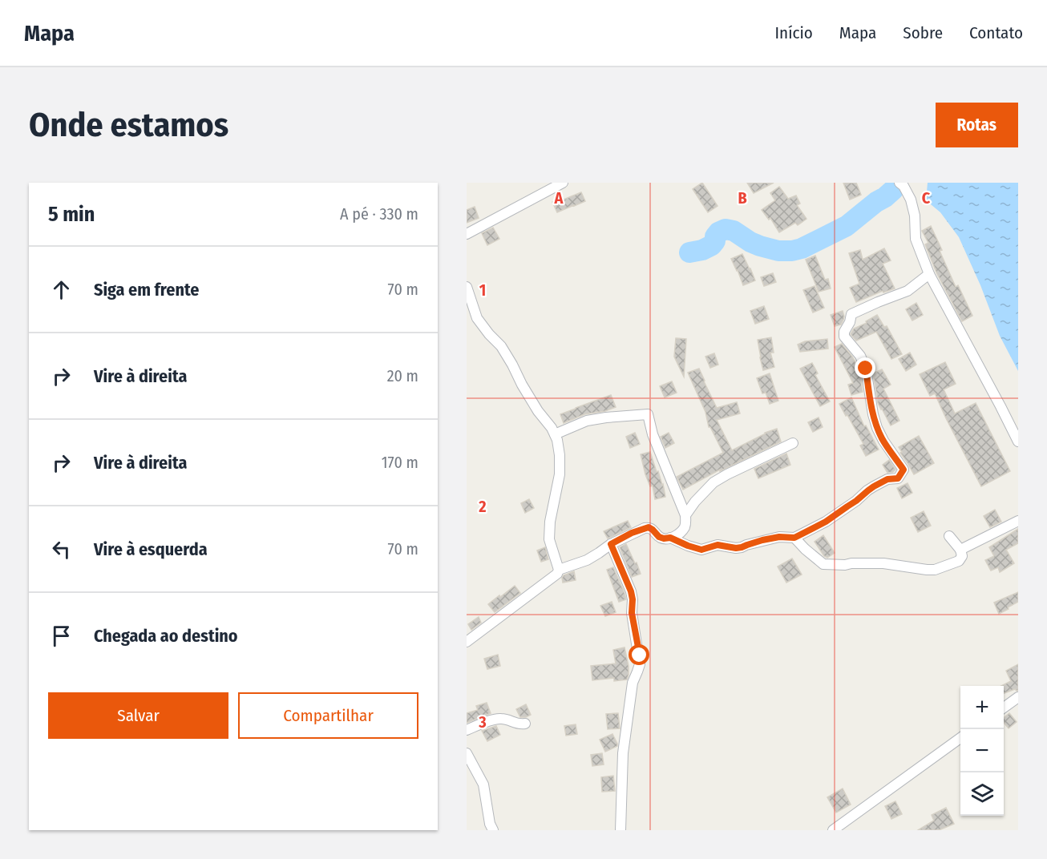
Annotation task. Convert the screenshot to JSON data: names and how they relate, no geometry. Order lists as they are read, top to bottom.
{
  "page": {
    "header": "Mapa",
    "nav": [
      "Início",
      "Mapa",
      "Sobre",
      "Contato"
    ],
    "buttons": [
      "Rotas",
      ["Salvar", "Compartilhar"]
    ],
    "title": "Onde estamos",
    "heading": ["5 min", "A pé · 330 m"],
    "list": [
      ["Siga em frente", "70 m"],
      ["Vire à direita", "20 m"],
      ["Vire à direita", "170 m"],
      ["Vire à esquerda", "70 m"],
      "Chegada ao destino"
    ],
    "map_buttons": ["+", "−"]
  },
  "grid": {
    "columns": ["A", "B", "C"],
    "rows": ["1", "2", "3"]
  }
}
